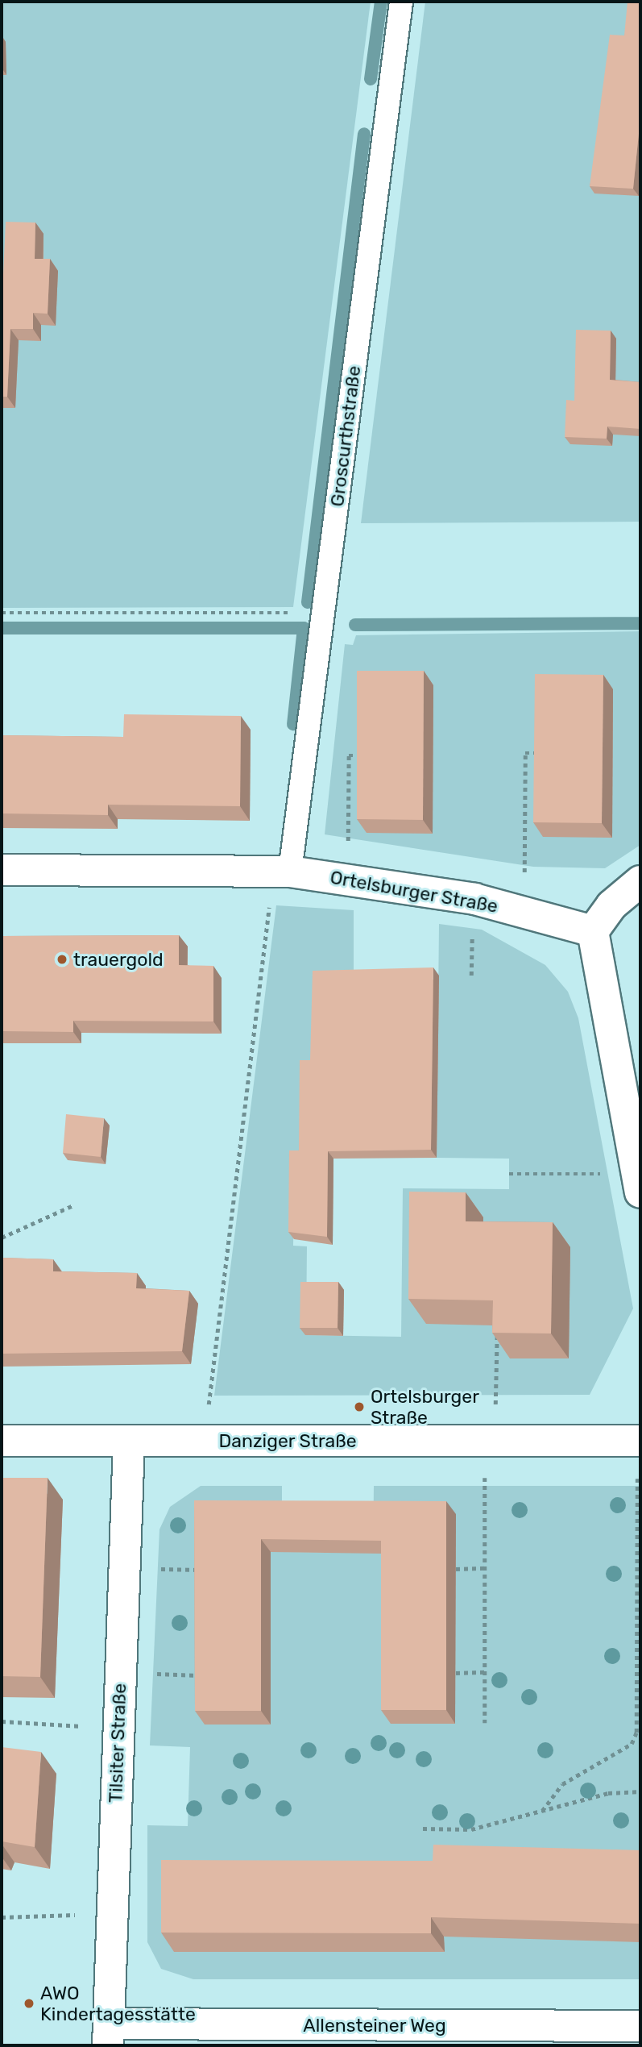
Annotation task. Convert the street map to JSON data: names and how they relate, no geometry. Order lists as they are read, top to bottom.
{
  "streets": {
    "street": [
      "Ortelsburger Straße",
      "Danziger Straße",
      "Tilsiter Straße",
      "Allensteiner Weg"
    ],
    "lane": ["Groscurthstraße"]
  },
  "crossings": [
    ["Groscurthstraße", "Ortelsburger Straße"],
    ["Danziger Straße", "Tilsiter Straße"],
    ["Tilsiter Straße", "Allensteiner Weg"]
  ],
  "places": ["trauergold", "Ortelsburger Straße", "AWO Kindertagesstätte"]
}
